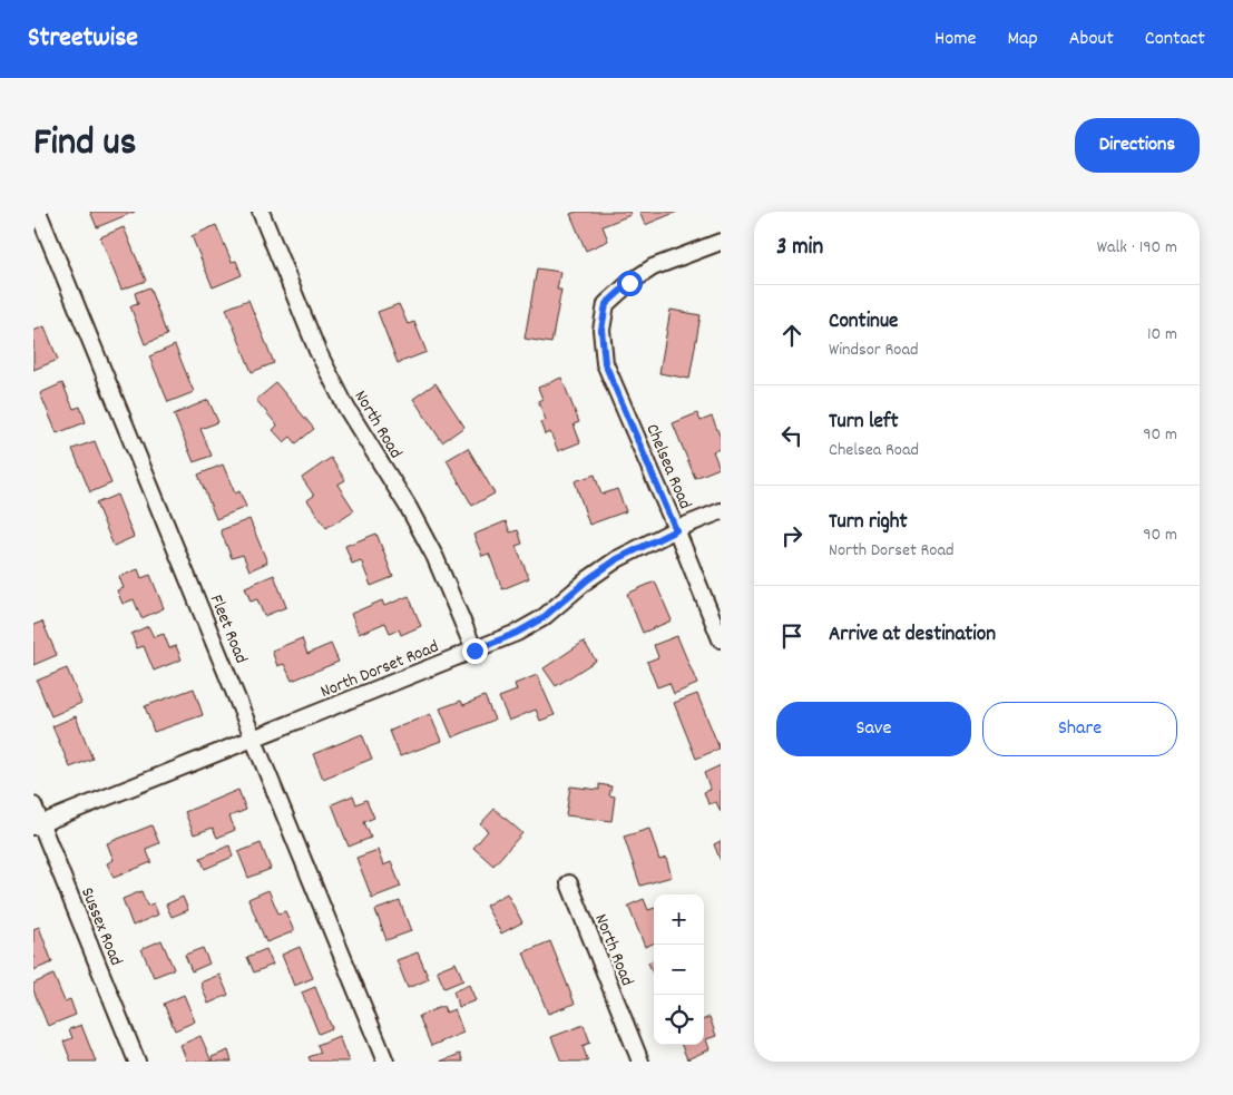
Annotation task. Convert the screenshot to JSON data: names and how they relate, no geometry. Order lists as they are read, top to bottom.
{
  "streets": {
    "street": [
      "North Road",
      "Chelsea Road",
      "Fleet Road",
      "North Dorset Road",
      "Sussex Road"
    ]
  },
  "crossings": [
    ["North Road", "North Dorset Road"],
    ["Chelsea Road", "North Dorset Road"],
    ["Fleet Road", "North Dorset Road"],
    ["North Dorset Road", "Sussex Road"]
  ],
  "page": {
    "header": "Streetwise",
    "nav": [
      "Home",
      "Map",
      "About",
      "Contact"
    ],
    "title": "Find us",
    "buttons": [
      "Directions",
      ["Save", "Share"]
    ],
    "heading": ["3 min", "Walk · 190 m"],
    "list": [
      ["Continue", "Windsor Road", "10 m"],
      ["Turn left", "Chelsea Road", "90 m"],
      ["Turn right", "North Dorset Road", "90 m"],
      "Arrive at destination"
    ],
    "map_buttons": ["+", "−"]
  }
}
